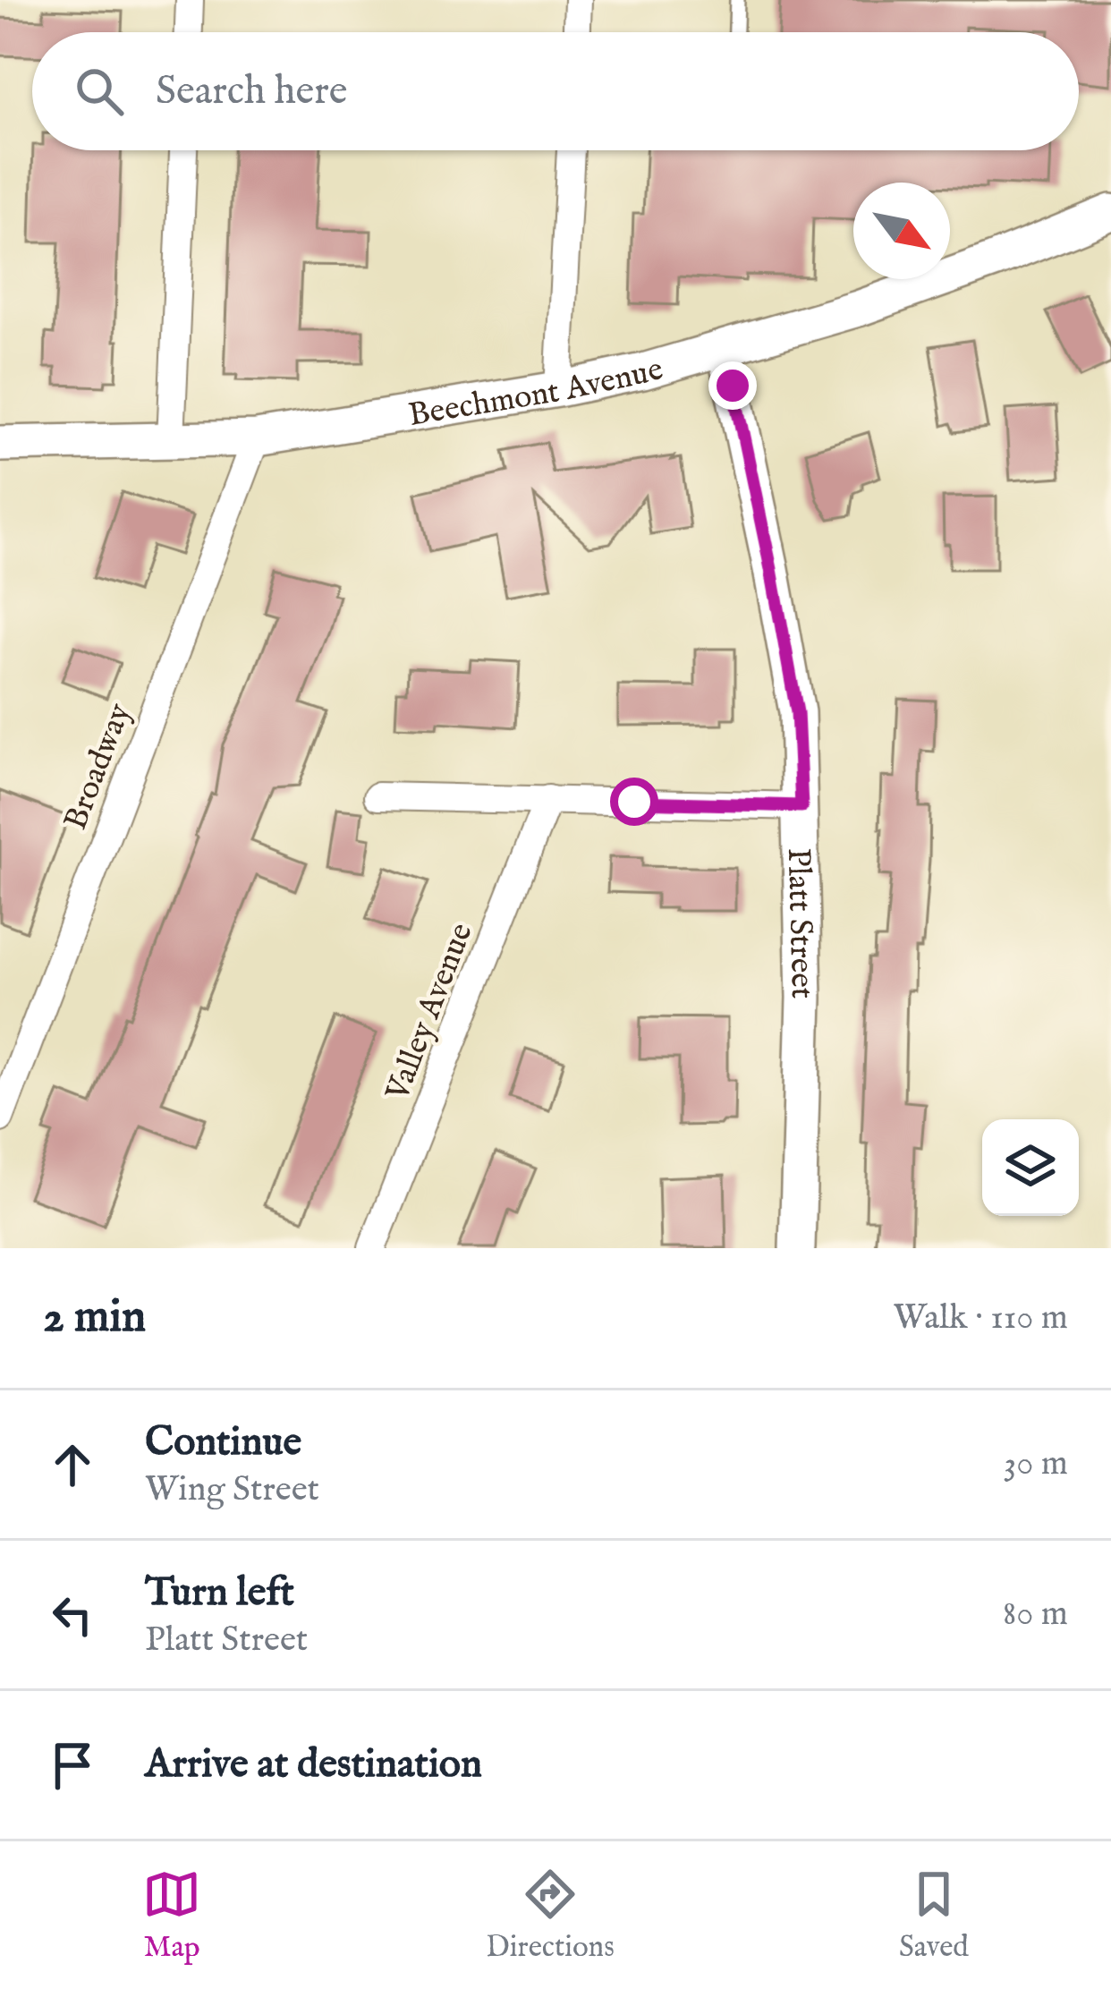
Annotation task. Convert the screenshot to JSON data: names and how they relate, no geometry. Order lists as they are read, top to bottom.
{
  "streets": {
    "street": [
      "Beechmont Avenue",
      "Broadway",
      "Platt Street",
      "Valley Avenue"
    ]
  },
  "crossings": [
    ["Beechmont Avenue", "Broadway"],
    ["Beechmont Avenue", "Platt Street"]
  ],
  "north": "bottom right",
  "page": {
    "search": "Search here",
    "heading": ["2 min", "Walk · 110 m"],
    "list": [
      ["Continue", "Wing Street", "30 m"],
      ["Turn left", "Platt Street", "80 m"],
      "Arrive at destination"
    ],
    "nav": ["Map", "Directions", "Saved"]
  }
}
